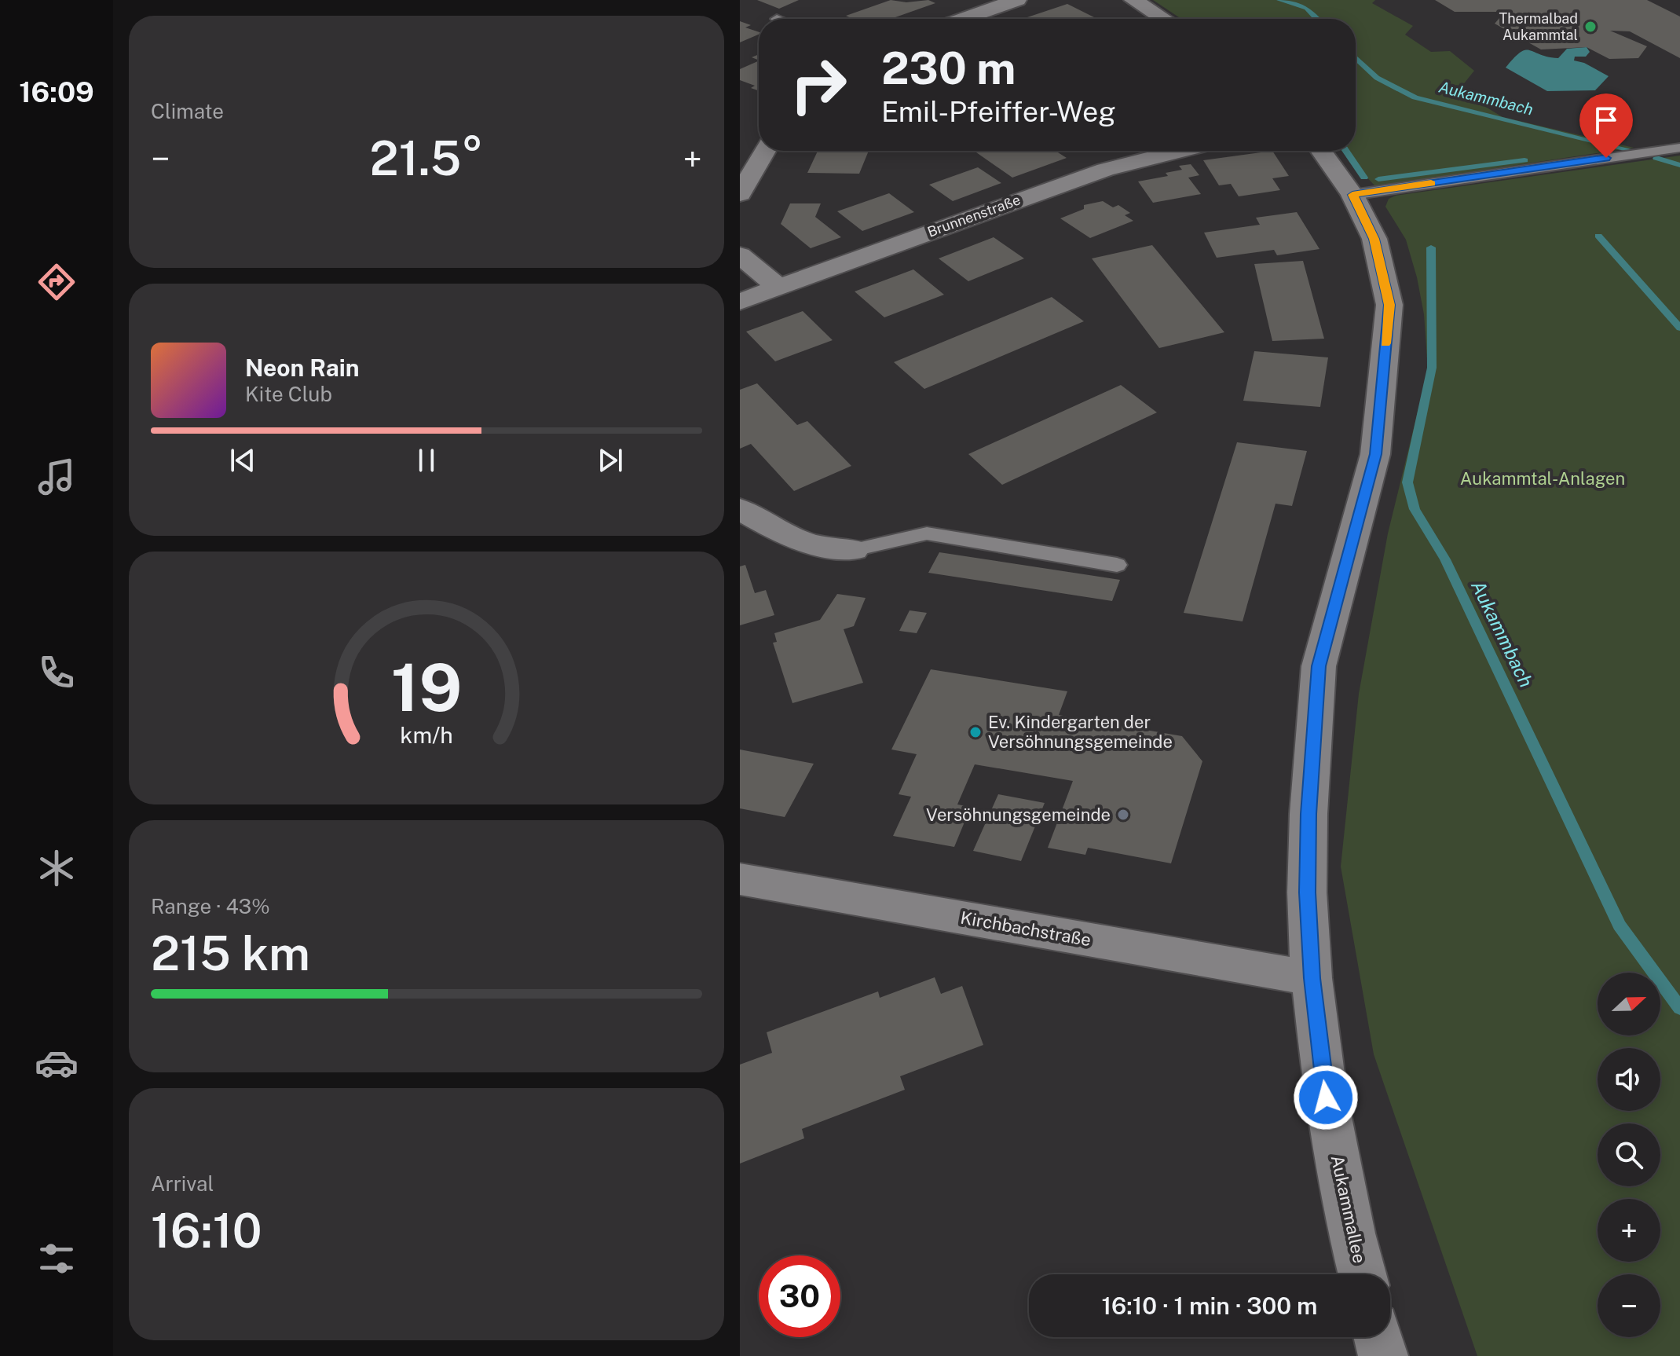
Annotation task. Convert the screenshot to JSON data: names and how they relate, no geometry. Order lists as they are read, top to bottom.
{
  "streets": {
    "street": ["Brunnenstraße", "Kirchbachstraße", "Aukammallee"]
  },
  "crossings": [
    ["Kirchbachstraße", "Aukammallee"]
  ],
  "water": ["Aukammbach"],
  "parks": ["Aukammtal-Anlagen"],
  "places": ["Thermalbad Aukammtal", "Ev. Kindergarten der Versöhnungsgemeinde", "Versöhnungsgemeinde"],
  "north": "right",
  "page": {
    "tabs": "16:09",
    "tile": [
      "Climate",
      ["Range · 43%", "215 km"],
      ["Arrival", "16:10"]
    ],
    "turn": ["230 m", "Emil-Pfeiffer-Weg"],
    "heat": ["−", "21.5°", "+"],
    "song": ["Neon Rain", "Kite Club"],
    "map_buttons": ["+", "−"],
    "limit": "30",
    "trip": "16:10 · 1 min · 300 m",
    "gauge": ["19", "km/h"]
  }
}
